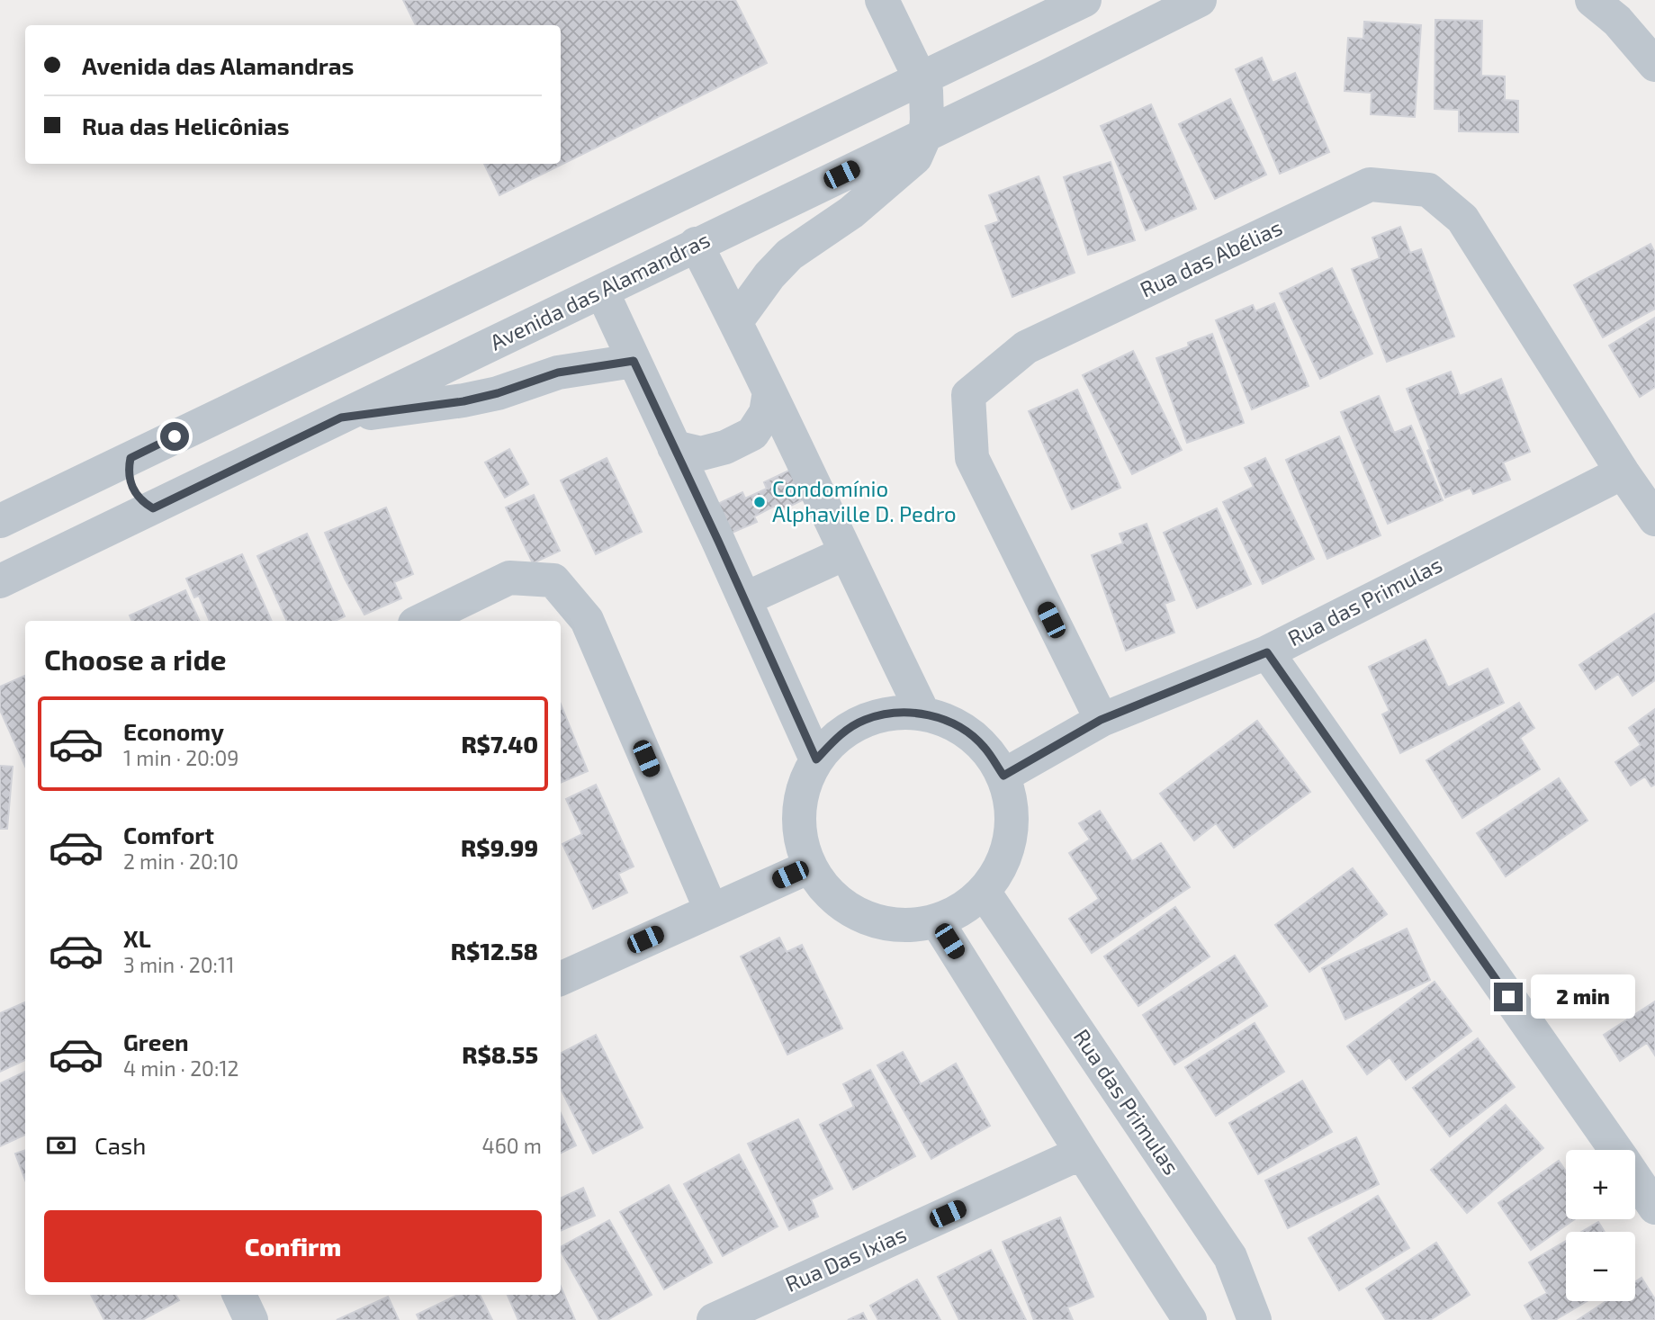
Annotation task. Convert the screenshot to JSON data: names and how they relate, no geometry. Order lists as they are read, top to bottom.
{
  "streets": {
    "street": [
      "Rua das Abélias",
      "Avenida das Alamandras",
      "Rua das Primulas",
      "Rua Das Ixias"
    ]
  },
  "crossings": [
    ["Rua das Abélias", "Rua das Primulas"]
  ],
  "places": ["Condomínio Alphaville D. Pedro"],
  "page": {
    "banner": ["Avenida das Alamandras", "Rua das Helicônias"],
    "heading": "Choose a ride",
    "list": [
      {
        "name": "Economy",
        "note": "1 min · 20:09",
        "value": "R$7.40"
      },
      {
        "name": "Comfort",
        "note": "2 min · 20:10",
        "value": "R$9.99"
      },
      {
        "name": "XL",
        "note": "3 min · 20:11",
        "value": "R$12.58"
      },
      {
        "name": "Green",
        "note": "4 min · 20:12",
        "value": "R$8.55"
      }
    ],
    "bubble": "2 min",
    "pay": ["Cash", "460 m"],
    "map_buttons": ["+", "−"],
    "buttons": "Confirm"
  }
}
